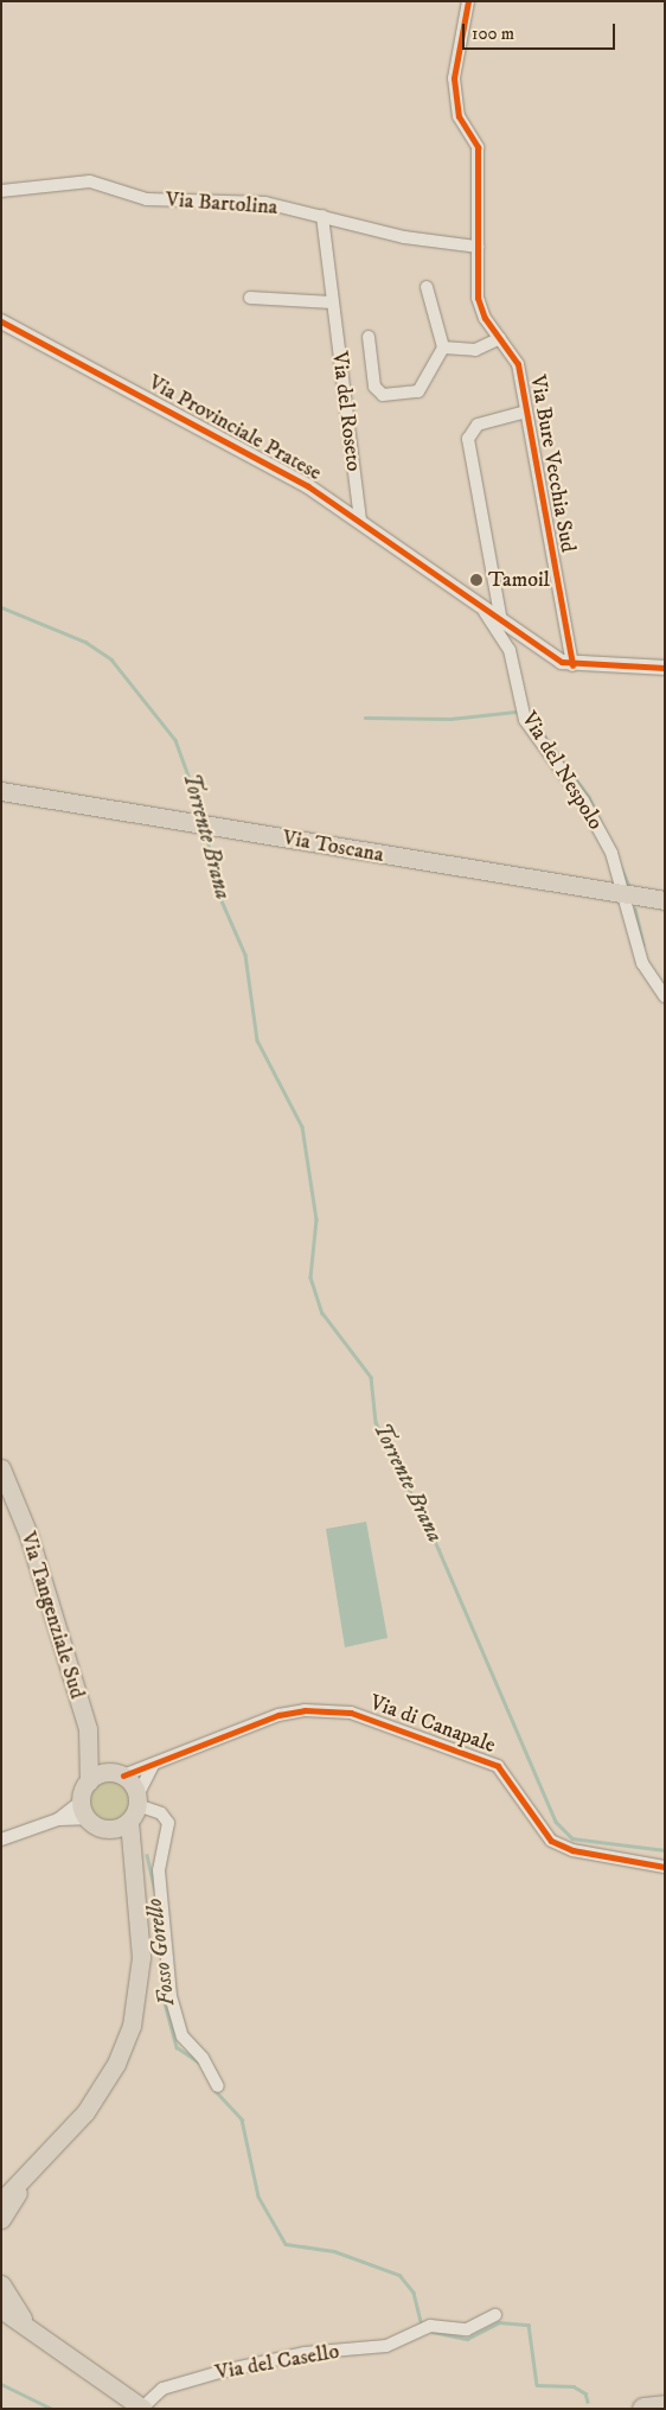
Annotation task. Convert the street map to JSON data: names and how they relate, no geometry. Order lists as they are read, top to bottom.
{
  "streets": {
    "main road": ["Via Toscana", "Via Tangenziale Sud"],
    "street": [
      "Via Bartolina",
      "Via del Roseto",
      "Via Provinciale Pratese",
      "Via Bure Vecchia Sud",
      "Via del Nespolo",
      "Via di Canapale",
      "Via del Casello"
    ]
  },
  "crossings": [
    ["Via Bartolina", "Via del Roseto"],
    ["Via Bartolina", "Via Bure Vecchia Sud"],
    ["Via del Roseto", "Via Provinciale Pratese"],
    ["Via Provinciale Pratese", "Via Bure Vecchia Sud"],
    ["Via Provinciale Pratese", "Via del Nespolo"],
    ["Via del Nespolo", "Via Toscana"],
    ["Via Tangenziale Sud", "Via di Canapale"]
  ],
  "water": ["Torrente Brana", "Fosso Gorello"],
  "places": ["Tamoil"],
  "scale_bar": "100 m"
}
